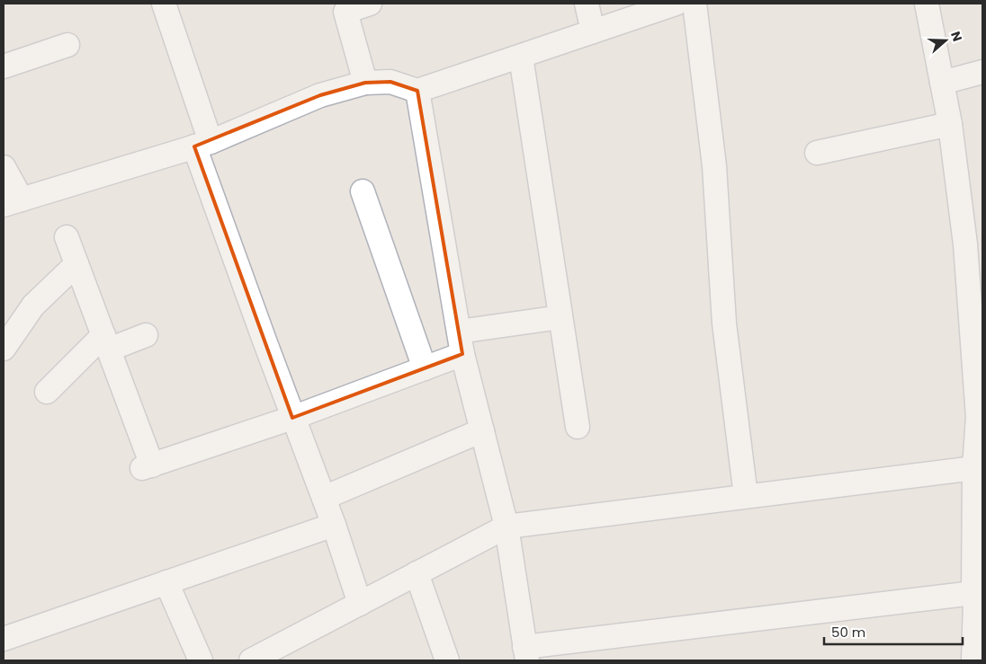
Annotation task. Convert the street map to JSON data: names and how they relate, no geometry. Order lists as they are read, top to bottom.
{
  "scale_bar": "50 m",
  "north": "right"
}
